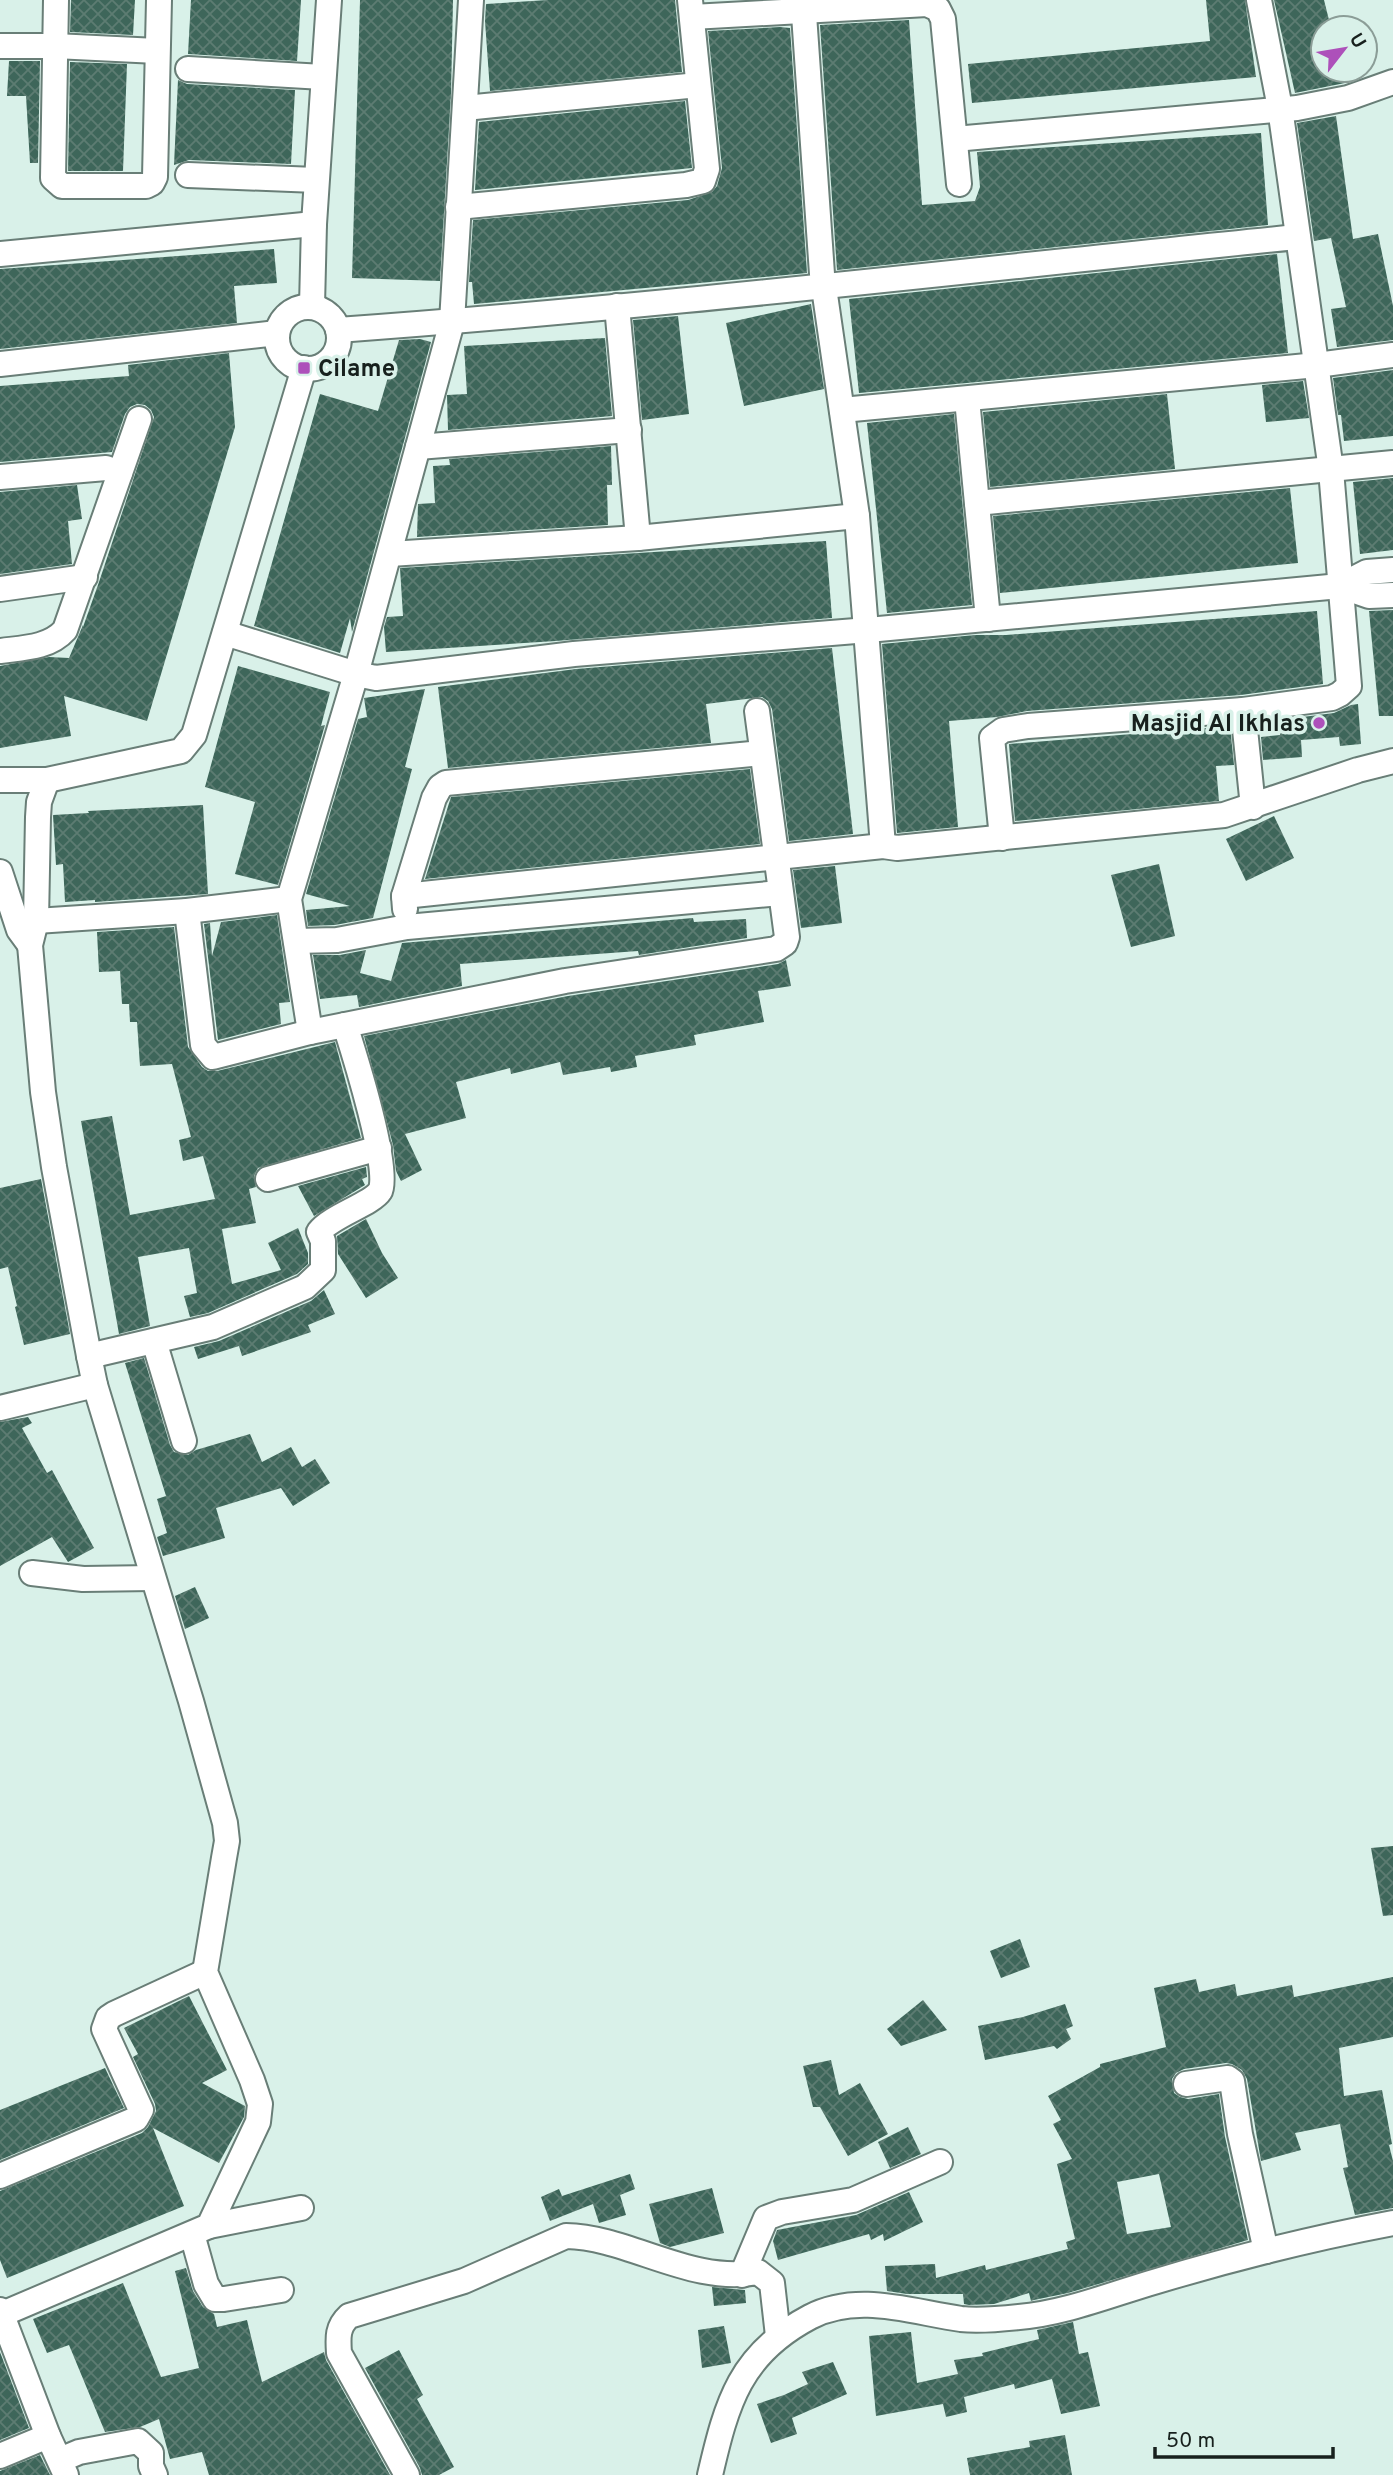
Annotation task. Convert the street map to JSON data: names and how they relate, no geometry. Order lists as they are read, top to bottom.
{
  "places": {
    "transit": ["Cilame"],
    "other": ["Masjid Al Ikhlas"]
  },
  "scale_bar": "50 m",
  "north": "top right"
}
